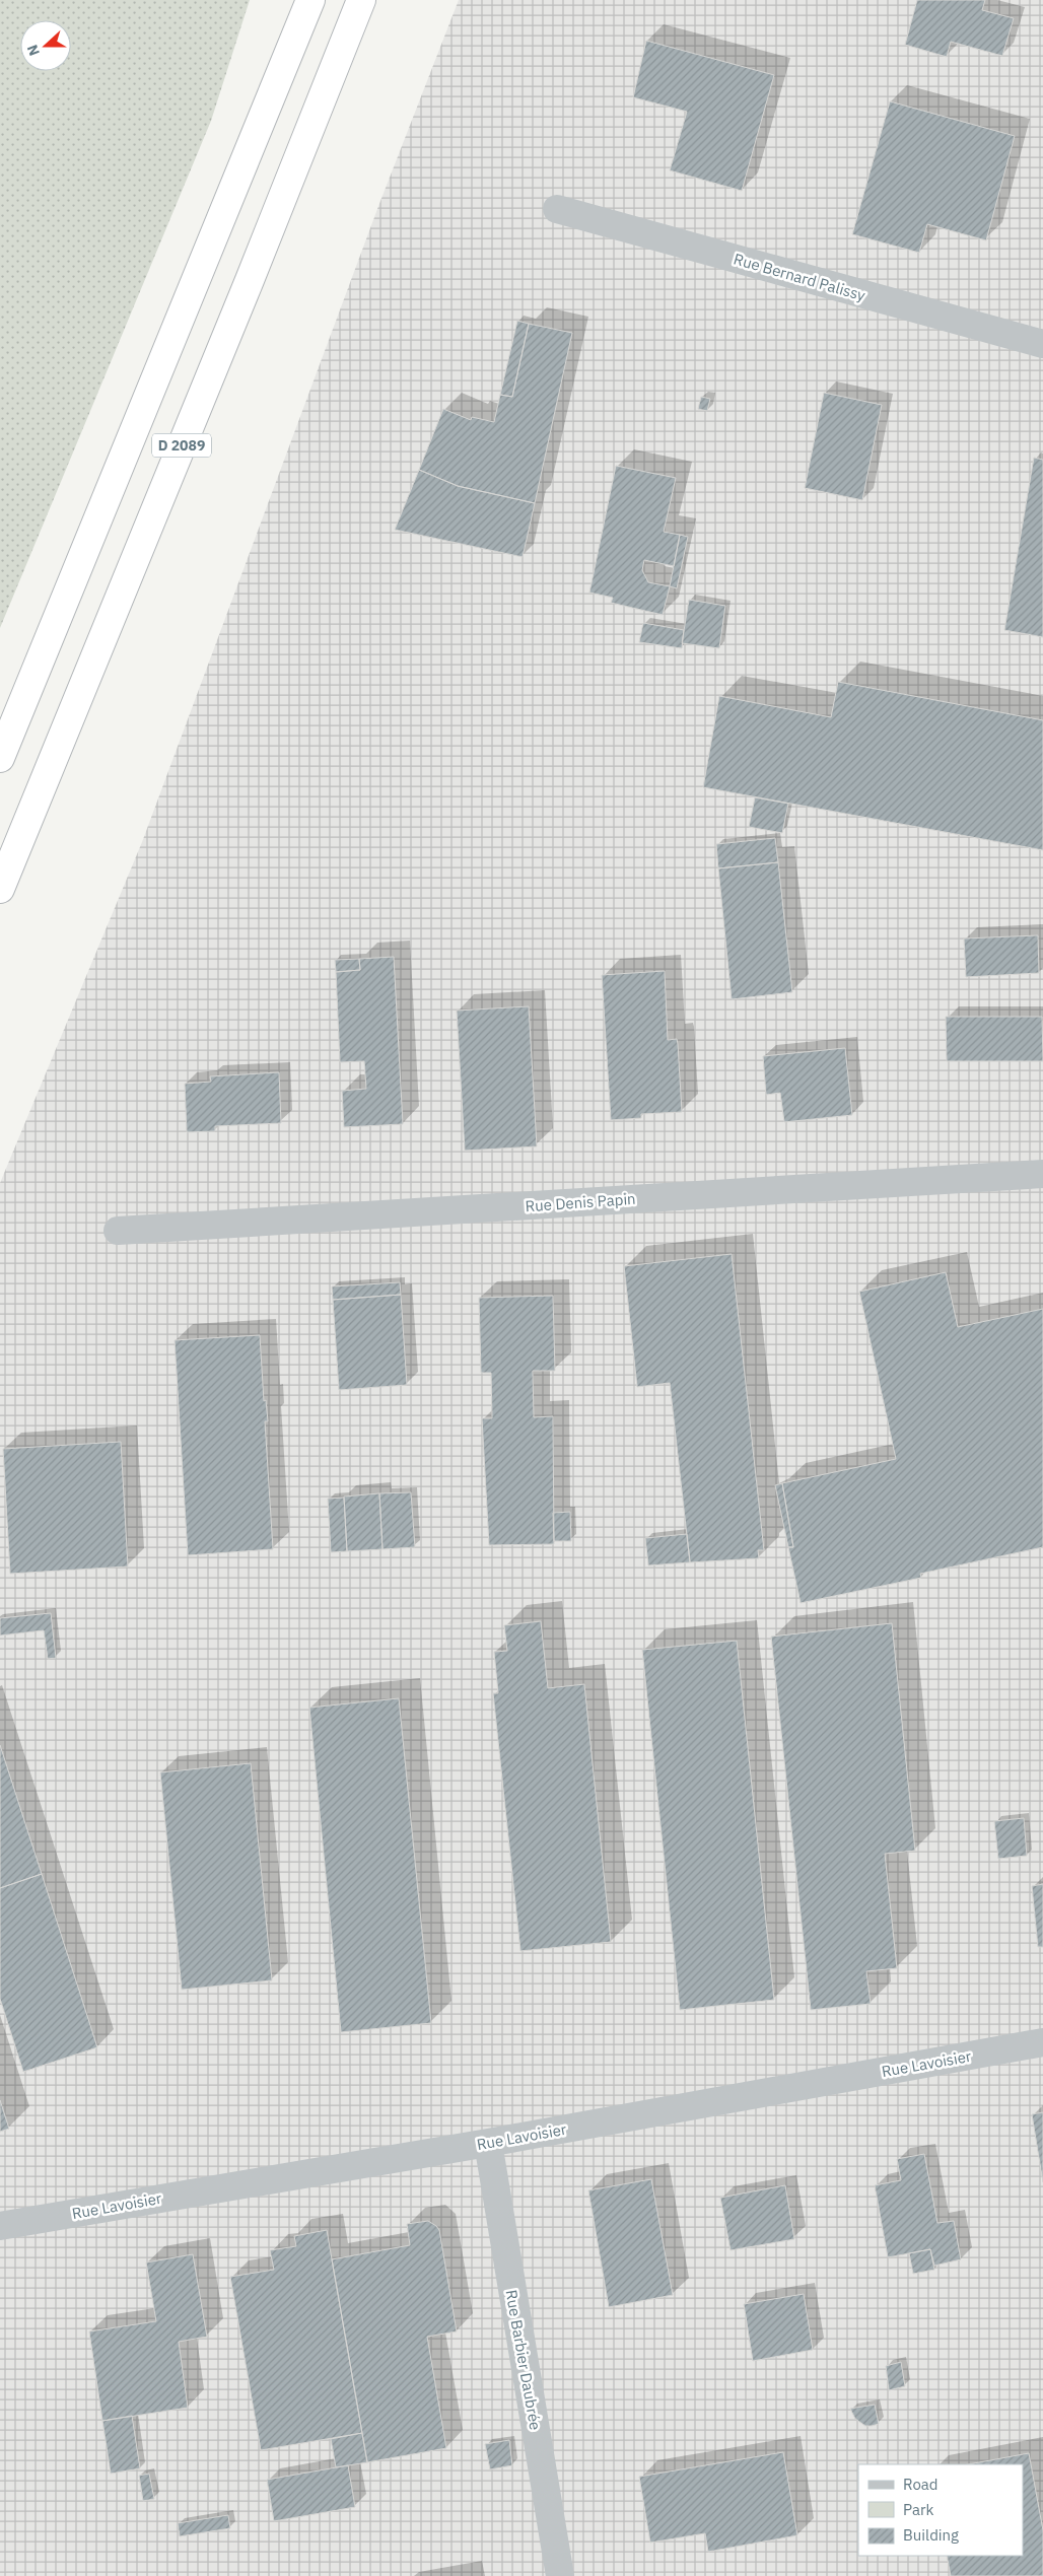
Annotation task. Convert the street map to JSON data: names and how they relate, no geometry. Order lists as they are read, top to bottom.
{
  "streets": {
    "highway": ["D 2089"],
    "street": [
      "Rue Bernard Palissy",
      "Rue Denis Papin",
      "Rue Lavoisier",
      "Rue Barbier Daubrée"
    ]
  },
  "crossings": [
    ["Rue Lavoisier", "Rue Barbier Daubrée"]
  ],
  "legend": ["Road", "Park", "Building"],
  "north": "left"
}
